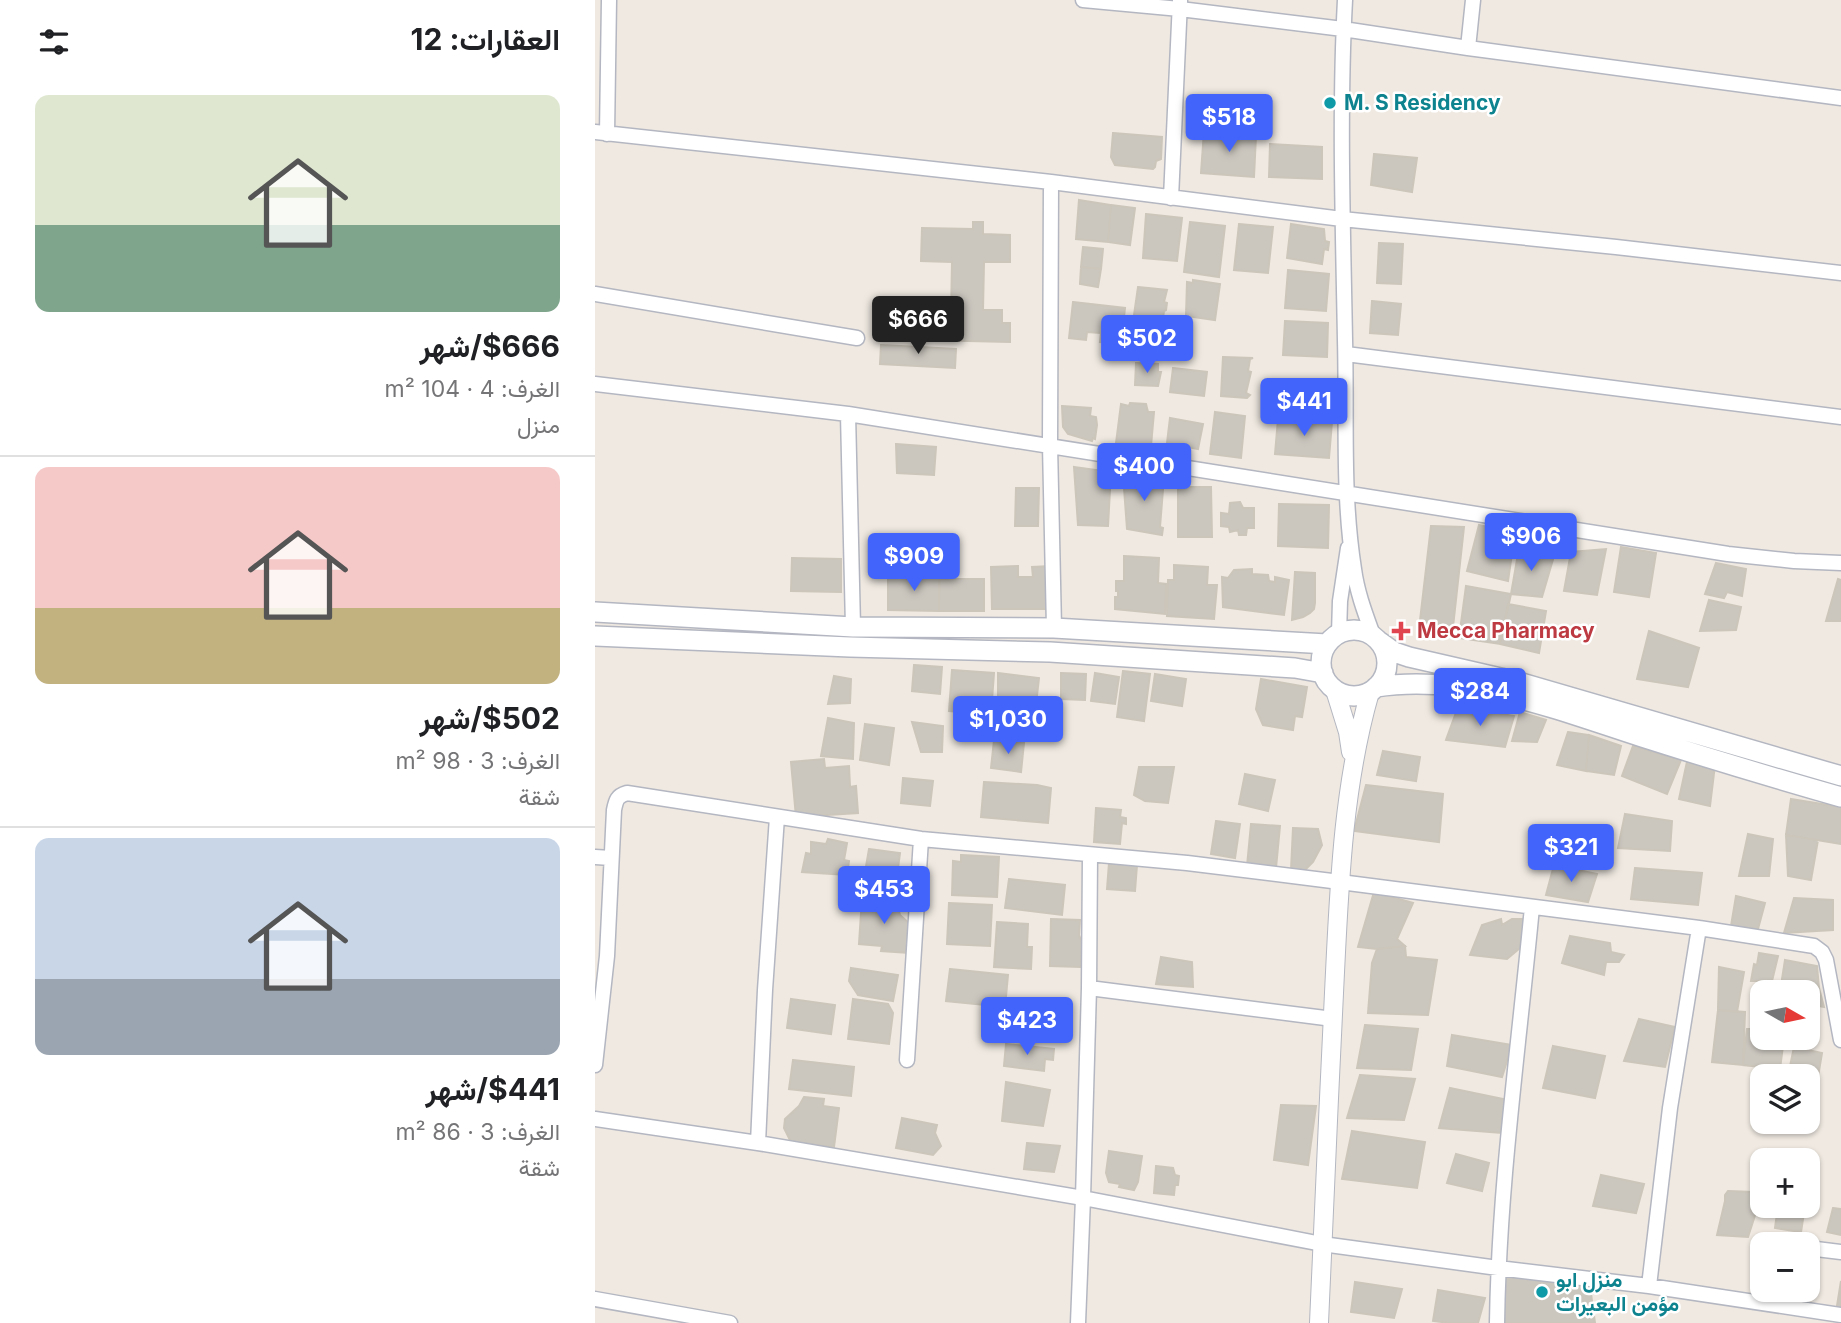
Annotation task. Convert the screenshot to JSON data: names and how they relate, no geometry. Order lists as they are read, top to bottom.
{
  "places": {
    "other": ["M. S Residency", "منزل ابو مؤمن البعيرات"],
    "health": ["Mecca Pharmacy"]
  },
  "north": "right",
  "page": {
    "heading": "العقارات: 12",
    "list": [
      {
        "name": "$666/شهر",
        "note": "الغرف: 4 · 104 m² · منزل"
      },
      {
        "name": "$502/شهر",
        "note": "الغرف: 3 · 98 m² · شقة"
      },
      {
        "name": "$441/شهر",
        "note": "الغرف: 3 · 86 m² · شقة"
      }
    ],
    "price": [
      "$518",
      "$666",
      "$502",
      "$441",
      "$400",
      "$906",
      "$909",
      "$284",
      "$1,030",
      "$321",
      "$453",
      "$423"
    ],
    "map_buttons": ["+", "−"]
  }
}
